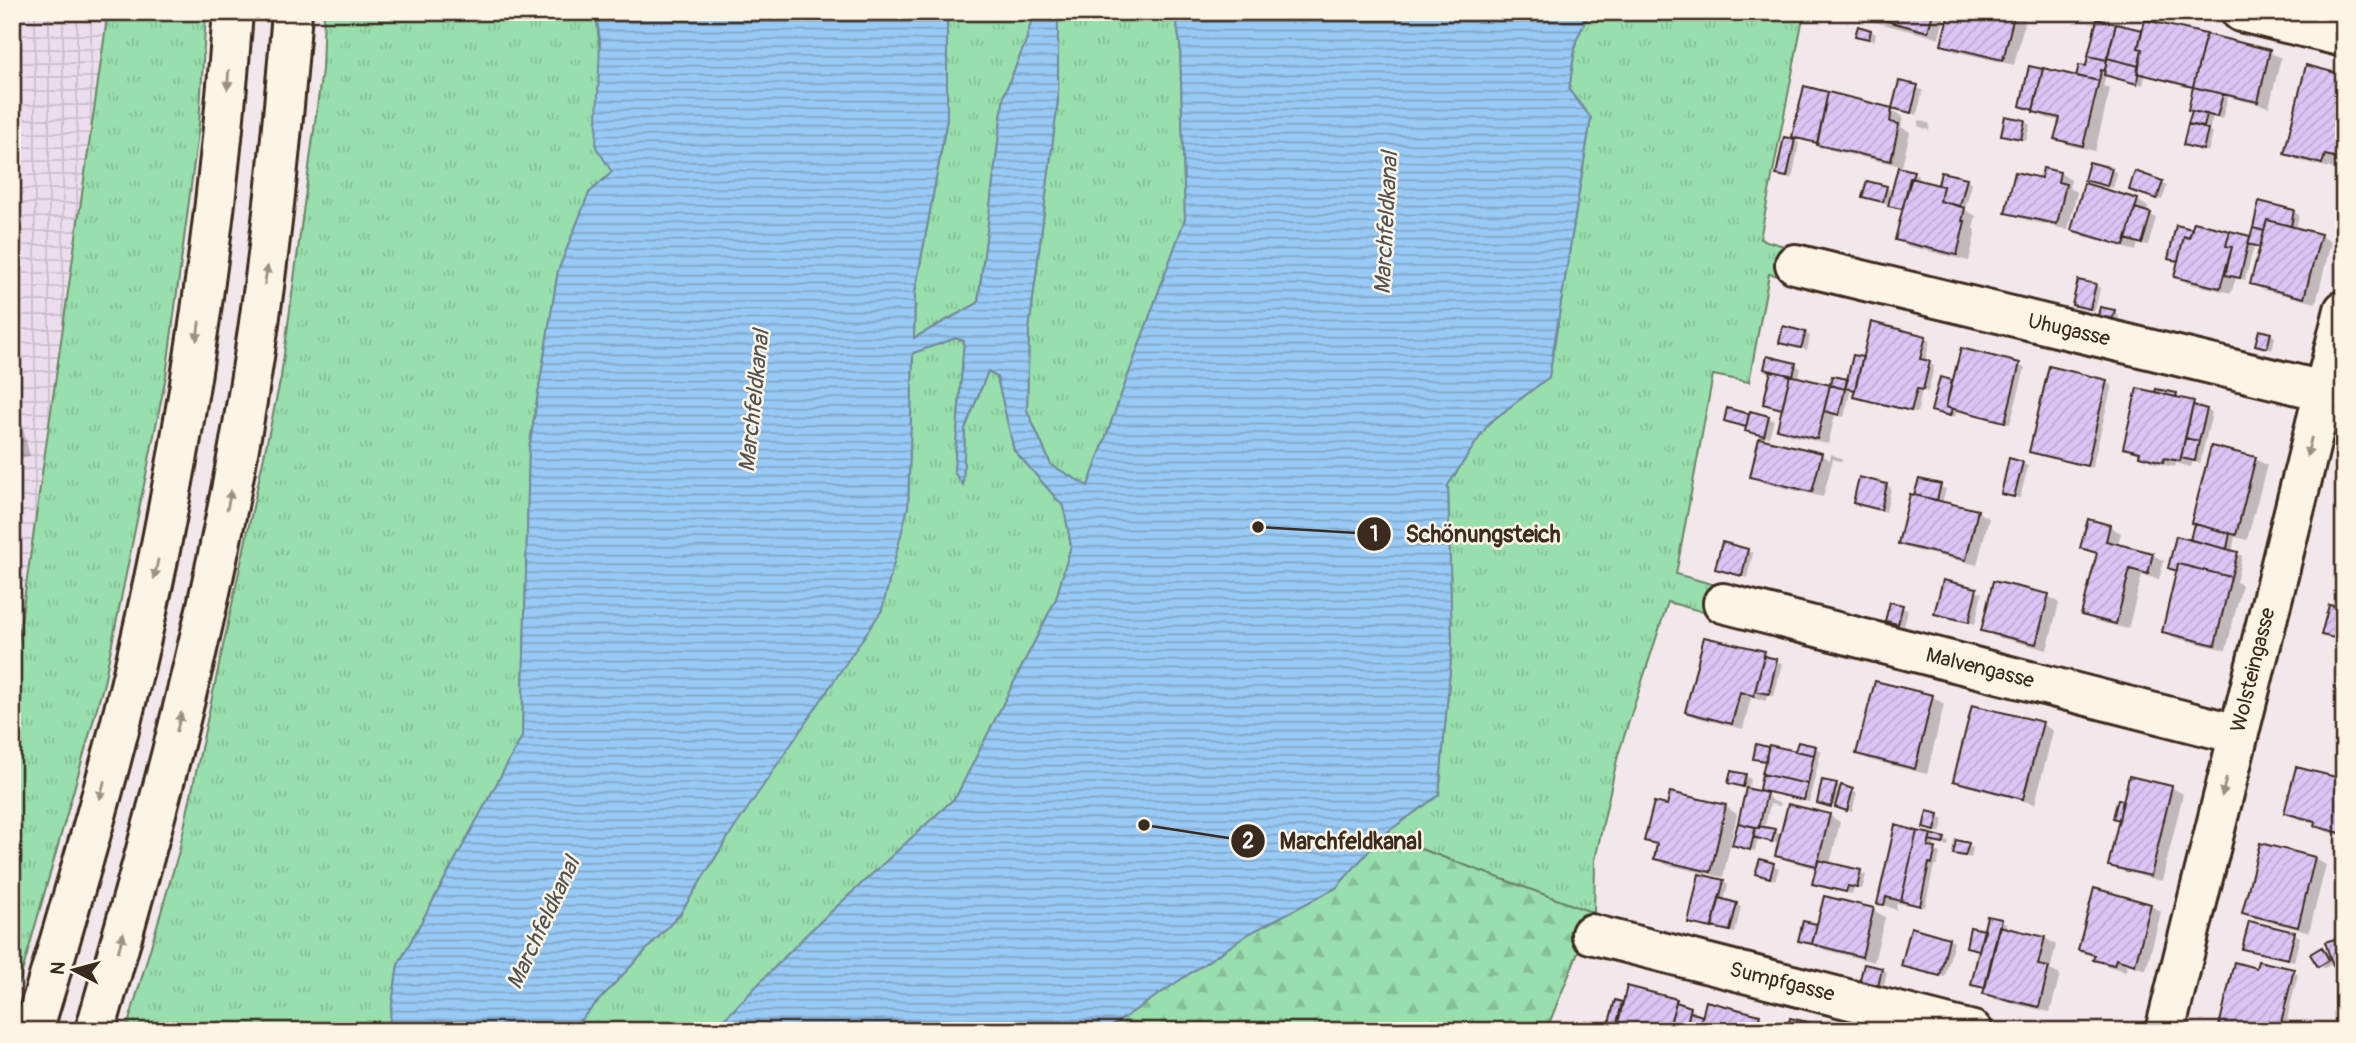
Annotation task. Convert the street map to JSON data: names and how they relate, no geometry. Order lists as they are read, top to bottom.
{
  "streets": {
    "main road": [
      "Uhugasse",
      "Malvengasse",
      "Wolsteingasse",
      "Sumpfgasse"
    ]
  },
  "crossings": [
    ["Uhugasse", "Wolsteingasse"],
    ["Malvengasse", "Wolsteingasse"]
  ],
  "one_way": ["Wolsteingasse"],
  "water": ["Marchfeldkanal"],
  "places": ["Schönungsteich", "Marchfeldkanal"],
  "north": "left"
}
